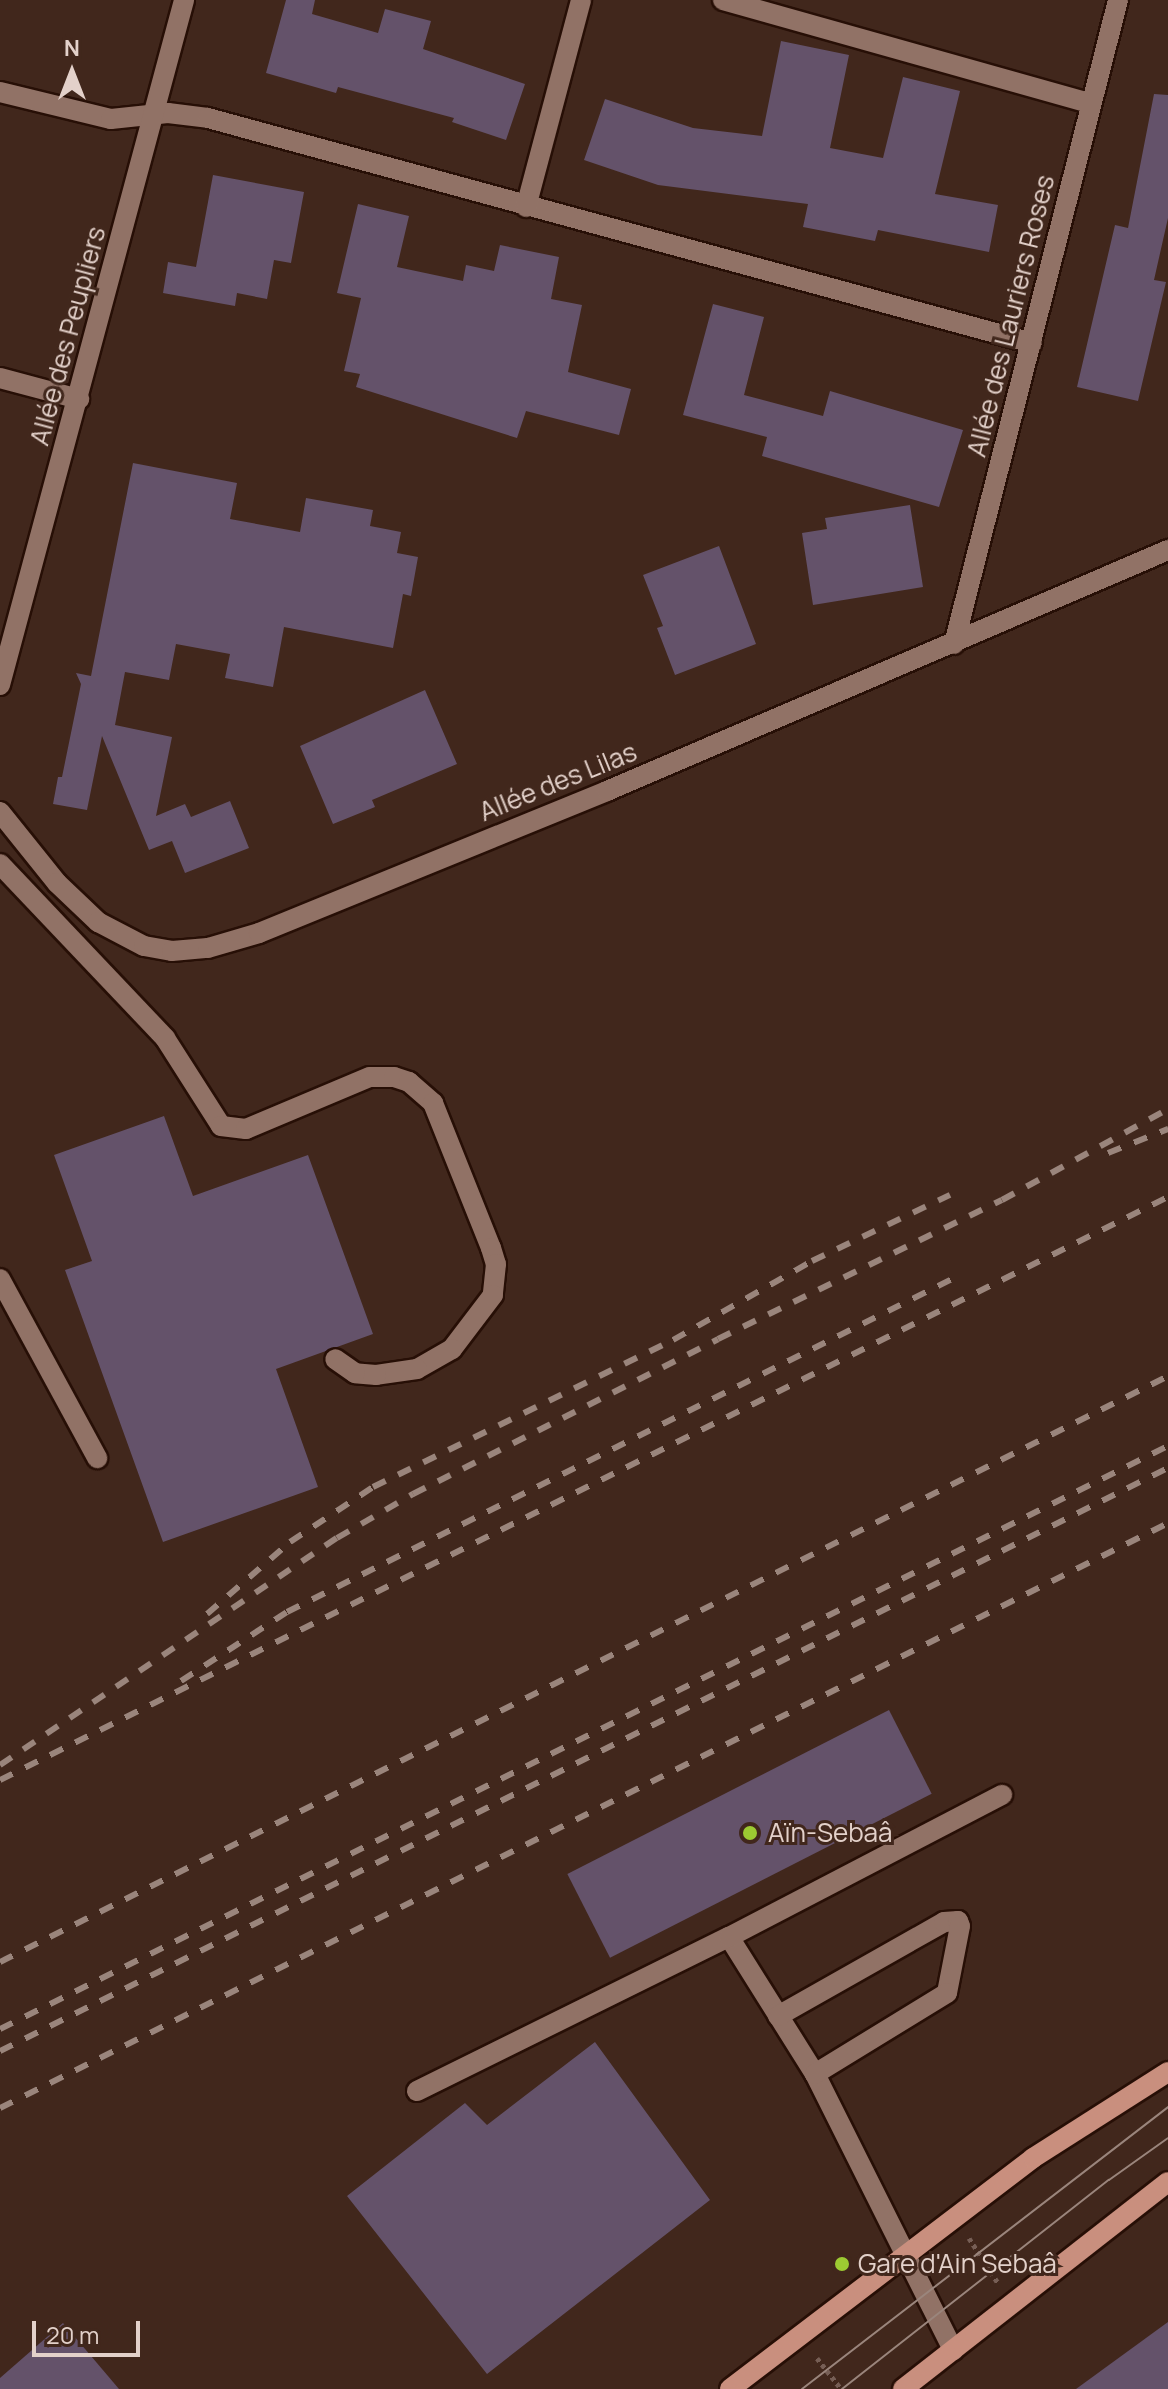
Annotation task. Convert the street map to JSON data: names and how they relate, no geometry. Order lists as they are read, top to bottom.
{
  "streets": {
    "street": ["Allée des Lauriers Roses", "Allée des Peupliers", "Allée des Lilas"]
  },
  "crossings": [
    ["Allée des Lauriers Roses", "Allée des Lilas"]
  ],
  "places": ["Aïn-Sebaâ", "Gare d'Ain Sebaâ"],
  "scale_bar": "20 m",
  "north": "top"
}
